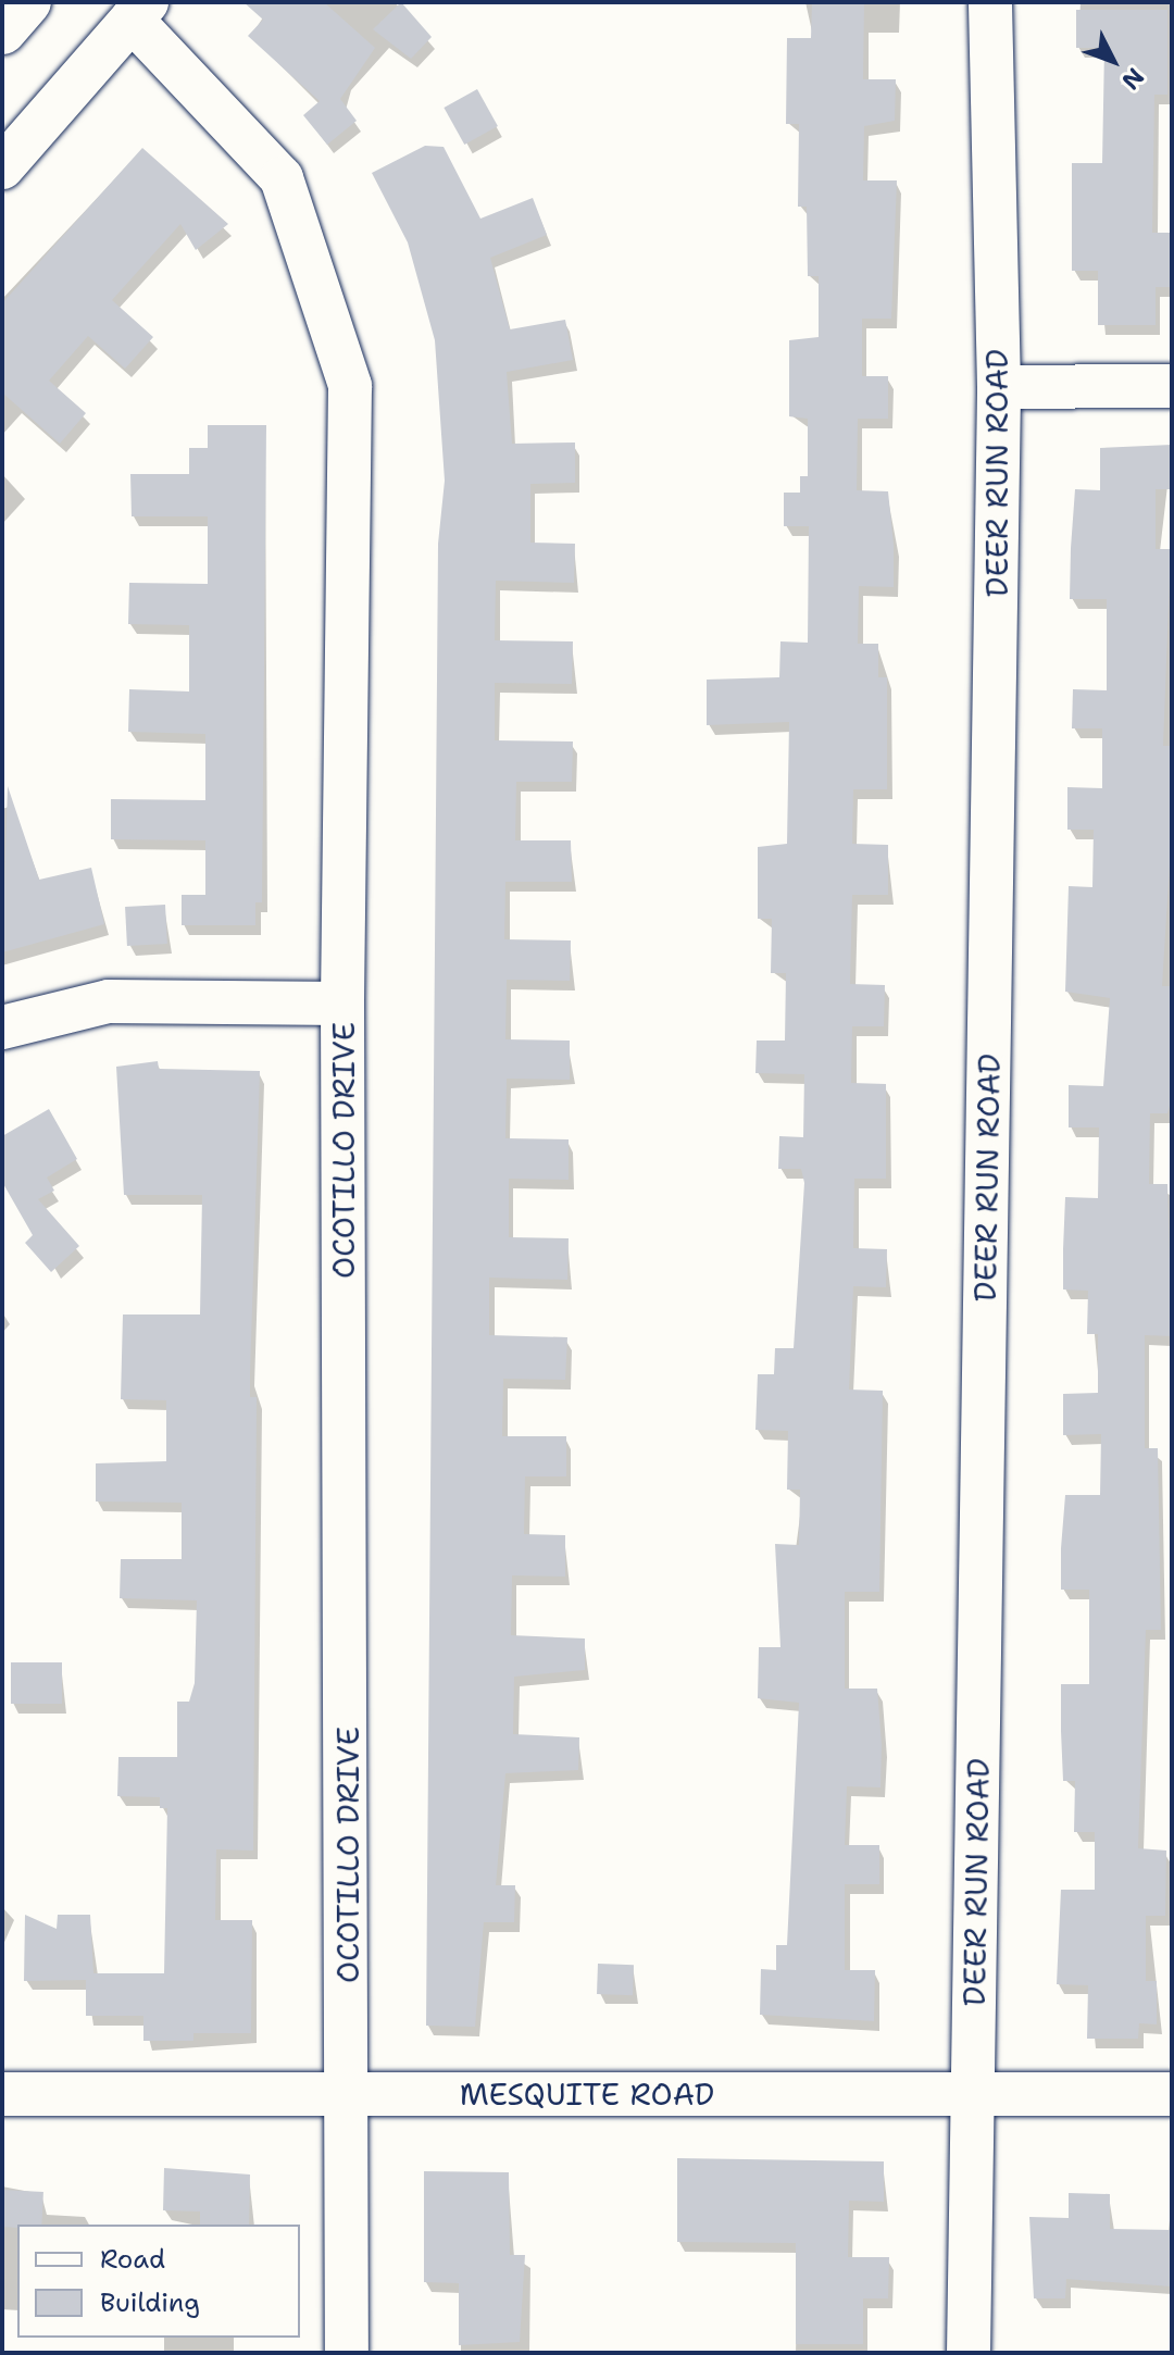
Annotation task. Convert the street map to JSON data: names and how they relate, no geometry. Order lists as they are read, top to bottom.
{
  "streets": {
    "street": ["DEER RUN ROAD", "OCOTILLO DRIVE", "MESQUITE ROAD"]
  },
  "crossings": [
    ["DEER RUN ROAD", "MESQUITE ROAD"],
    ["OCOTILLO DRIVE", "MESQUITE ROAD"]
  ],
  "legend": ["Road", "Building"],
  "north": "bottom right"
}
